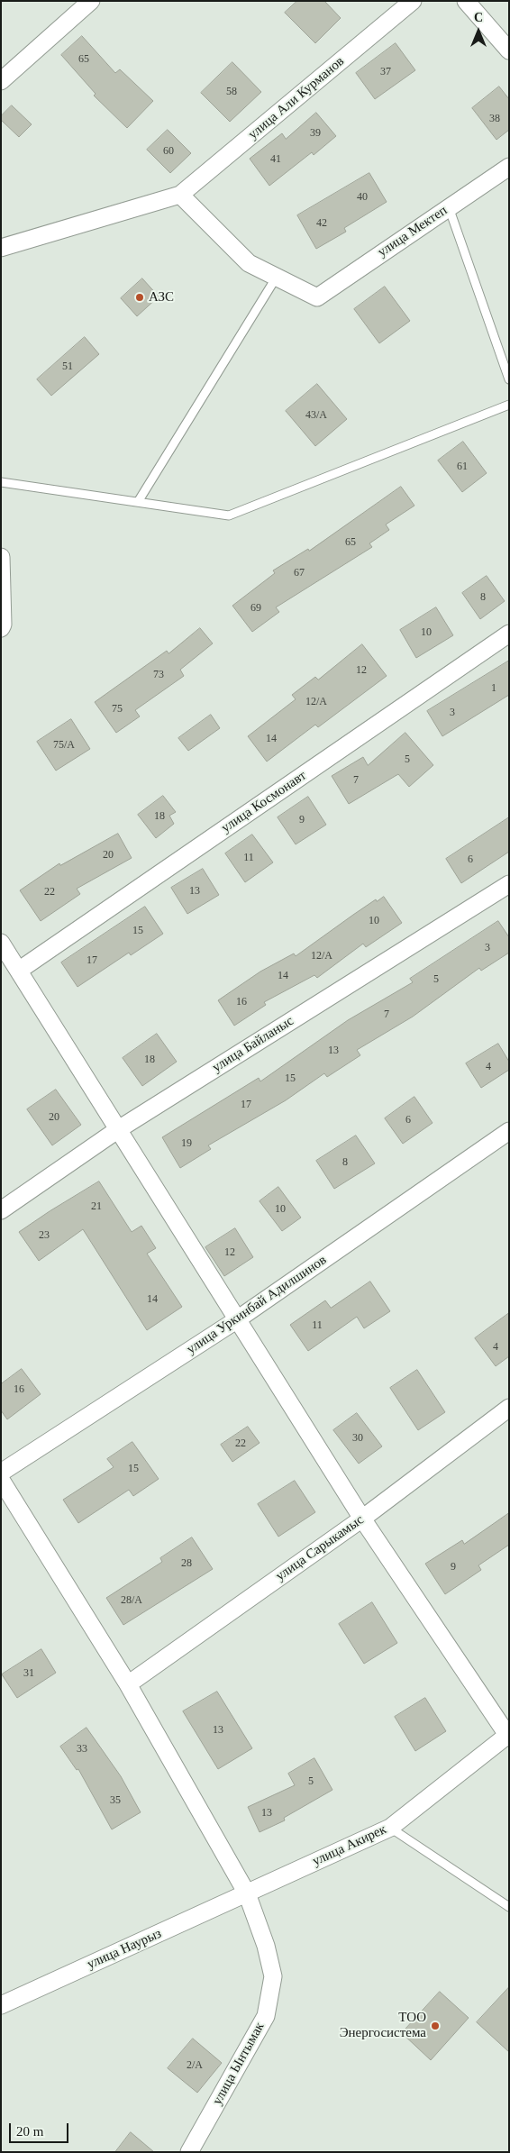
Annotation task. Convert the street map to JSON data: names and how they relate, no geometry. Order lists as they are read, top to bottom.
{
  "streets": {
    "street": [
      "улица Али Курманов",
      "улица Мектеп",
      "улица Космонавт",
      "улица Байланыс",
      "улица Уркинбай Адилшинов",
      "улица Сарыкамыс",
      "улица Акирек",
      "улица Наурыз",
      "улица Ынтымак"
    ]
  },
  "crossings": [
    ["улица Сарыкамыс", "улица Ынтымак"],
    ["улица Акирек", "улица Наурыз"],
    ["улица Акирек", "улица Ынтымак"],
    ["улица Наурыз", "улица Ынтымак"]
  ],
  "places": ["АЗС", "ТОО Энергосистема"],
  "house_numbers": [
    "65",
    "37",
    "58",
    "38",
    "39",
    "60",
    "41",
    "40",
    "42",
    "51",
    "43/А",
    "61",
    "65",
    "67",
    "8",
    "69",
    "10",
    "12",
    "73",
    "1",
    "12/А",
    "75",
    "3",
    "14",
    "75/А",
    "5",
    "7",
    "18",
    "9",
    "20",
    "11",
    "6",
    "13",
    "22",
    "10",
    "15",
    "3",
    "12/А",
    "17",
    "14",
    "5",
    "16",
    "7",
    "13",
    "18",
    "4",
    "15",
    "17",
    "20",
    "6",
    "19",
    "8",
    "21",
    "10",
    "23",
    "12",
    "14",
    "11",
    "4",
    "16",
    "30",
    "22",
    "15",
    "28",
    "9",
    "28/А",
    "31",
    "13",
    "33",
    "5",
    "35",
    "13",
    "2/А"
  ],
  "scale_bar": "20 m",
  "north": "top"
}
